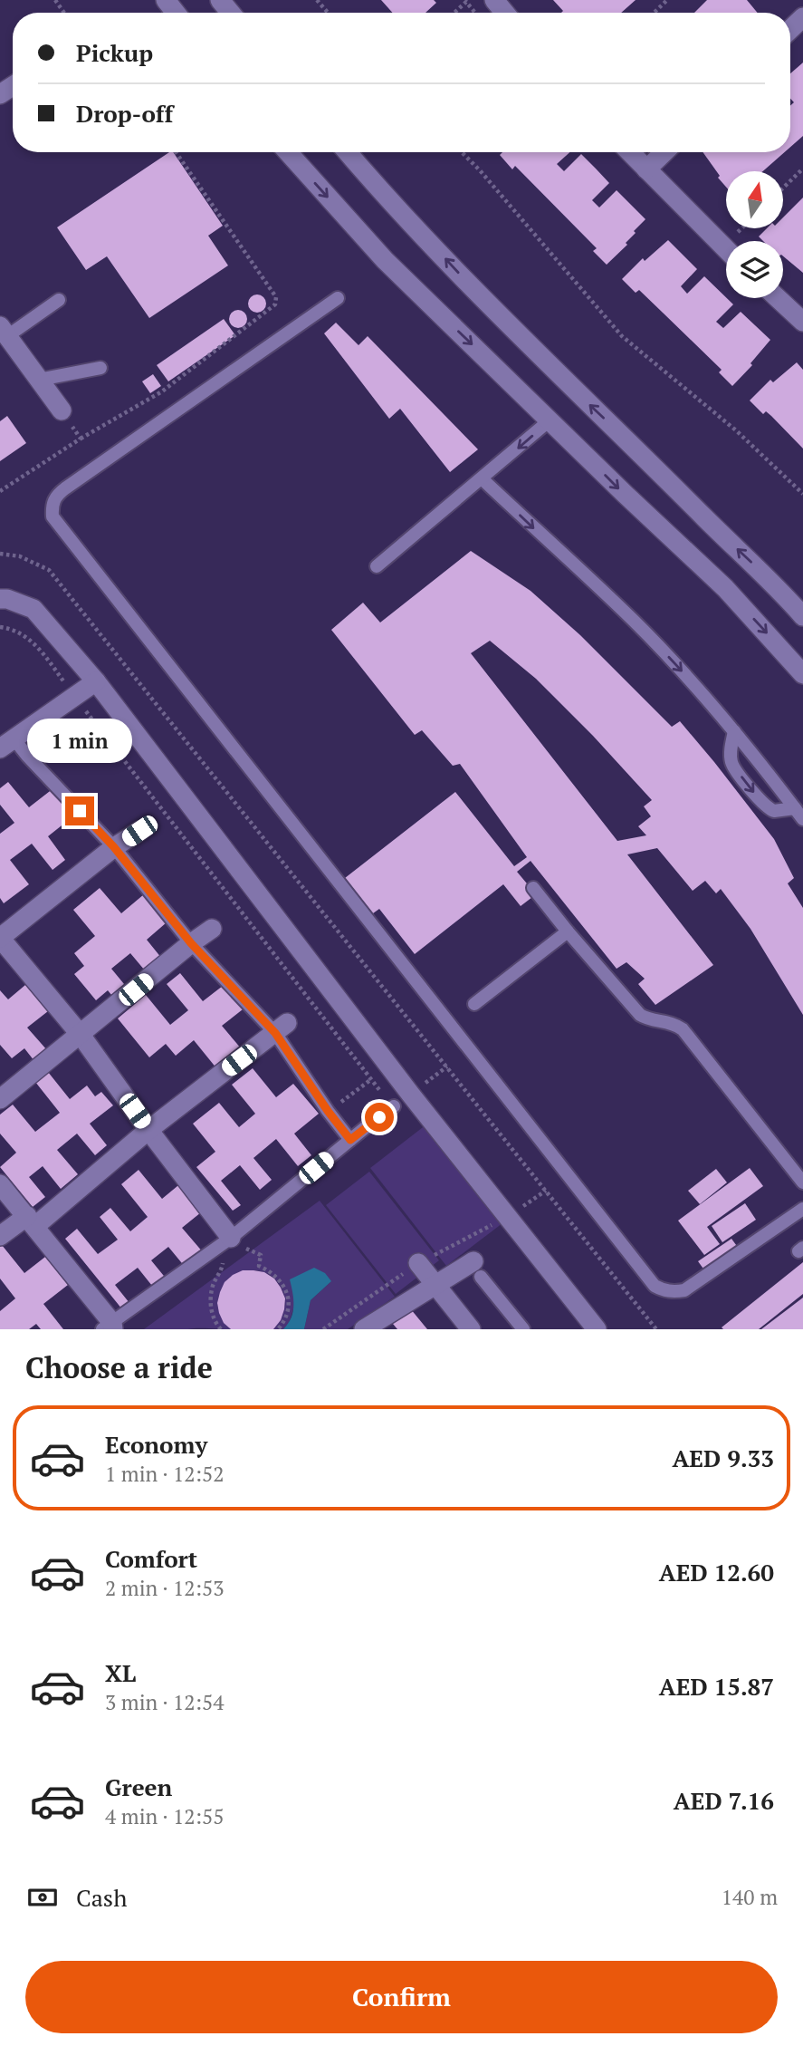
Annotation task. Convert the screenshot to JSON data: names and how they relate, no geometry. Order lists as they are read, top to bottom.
{
  "north": "top",
  "page": {
    "banner": ["Pickup", "Drop-off"],
    "bubble": "1 min",
    "heading": "Choose a ride",
    "list": [
      {
        "name": "Economy",
        "note": "1 min · 12:52",
        "value": "AED 9.33"
      },
      {
        "name": "Comfort",
        "note": "2 min · 12:53",
        "value": "AED 12.60"
      },
      {
        "name": "XL",
        "note": "3 min · 12:54",
        "value": "AED 15.87"
      },
      {
        "name": "Green",
        "note": "4 min · 12:55",
        "value": "AED 7.16"
      }
    ],
    "pay": ["Cash", "140 m"],
    "buttons": "Confirm"
  }
}
